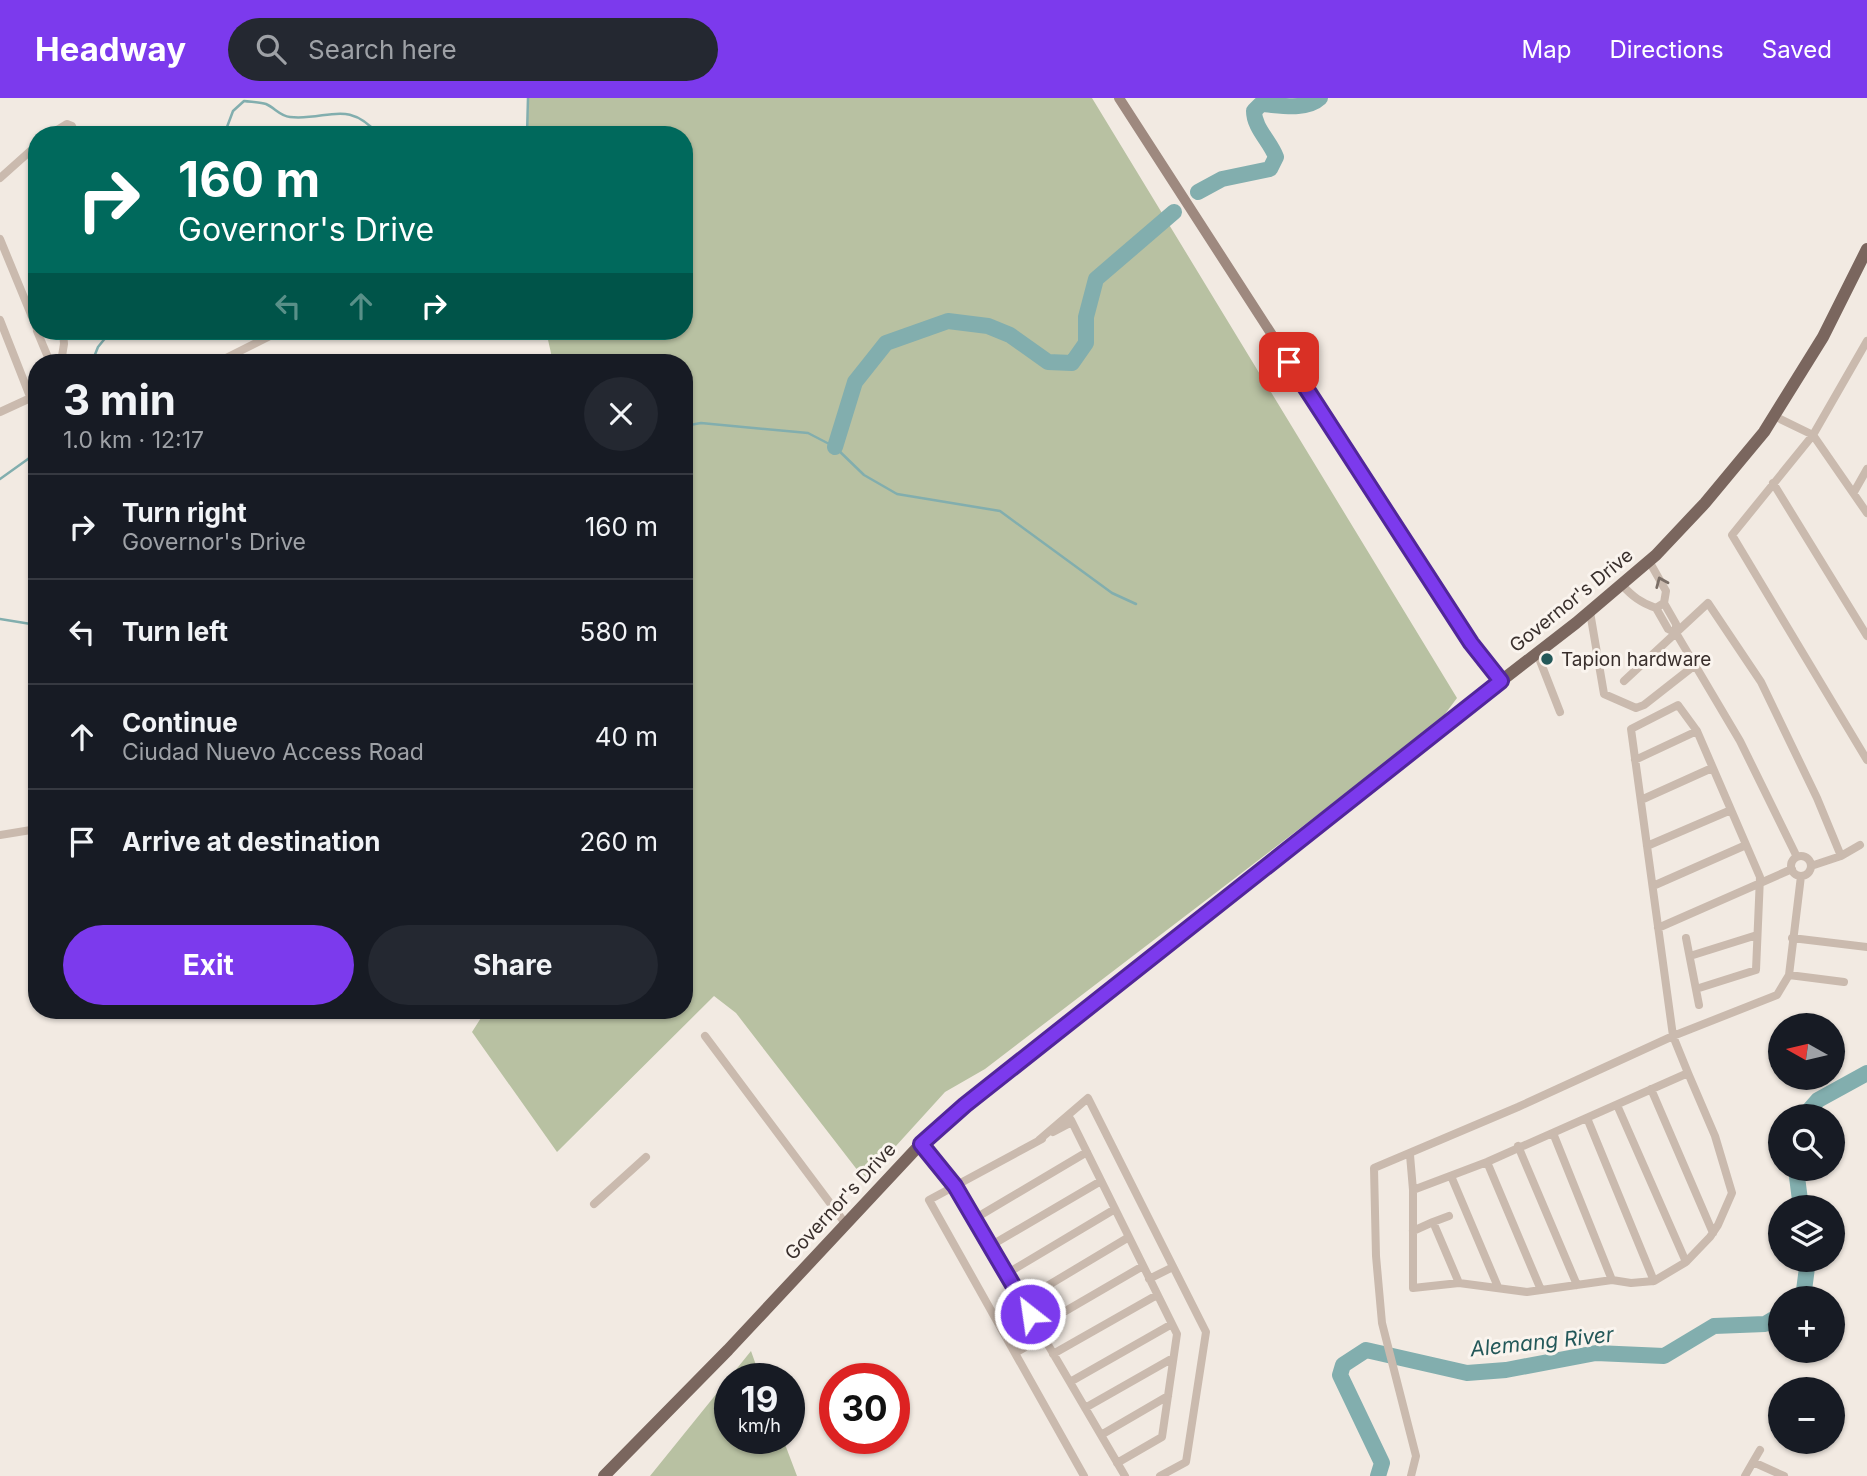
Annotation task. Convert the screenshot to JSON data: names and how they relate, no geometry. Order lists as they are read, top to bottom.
{
  "streets": {
    "main road": ["Governor's Drive"]
  },
  "water": ["Alemang River"],
  "places": ["Tapion hardware"],
  "north": "left",
  "page": {
    "header": "Headway",
    "search": "Search here",
    "nav": ["Map", "Directions", "Saved"],
    "turn": ["160 m", "Governor's Drive"],
    "heading": ["3 min", "1.0 km · 12:17"],
    "list": [
      {
        "name": "Turn right",
        "note": "Governor's Drive",
        "value": "160 m"
      },
      {
        "name": "Turn left",
        "value": "580 m"
      },
      {
        "name": "Continue",
        "note": "Ciudad Nuevo Access Road",
        "value": "40 m"
      },
      {
        "name": "Arrive at destination",
        "value": "260 m"
      }
    ],
    "buttons": ["Exit", "Share"],
    "map_buttons": ["+", "−"],
    "speed": "19 km/h",
    "limit": "30"
  }
}
